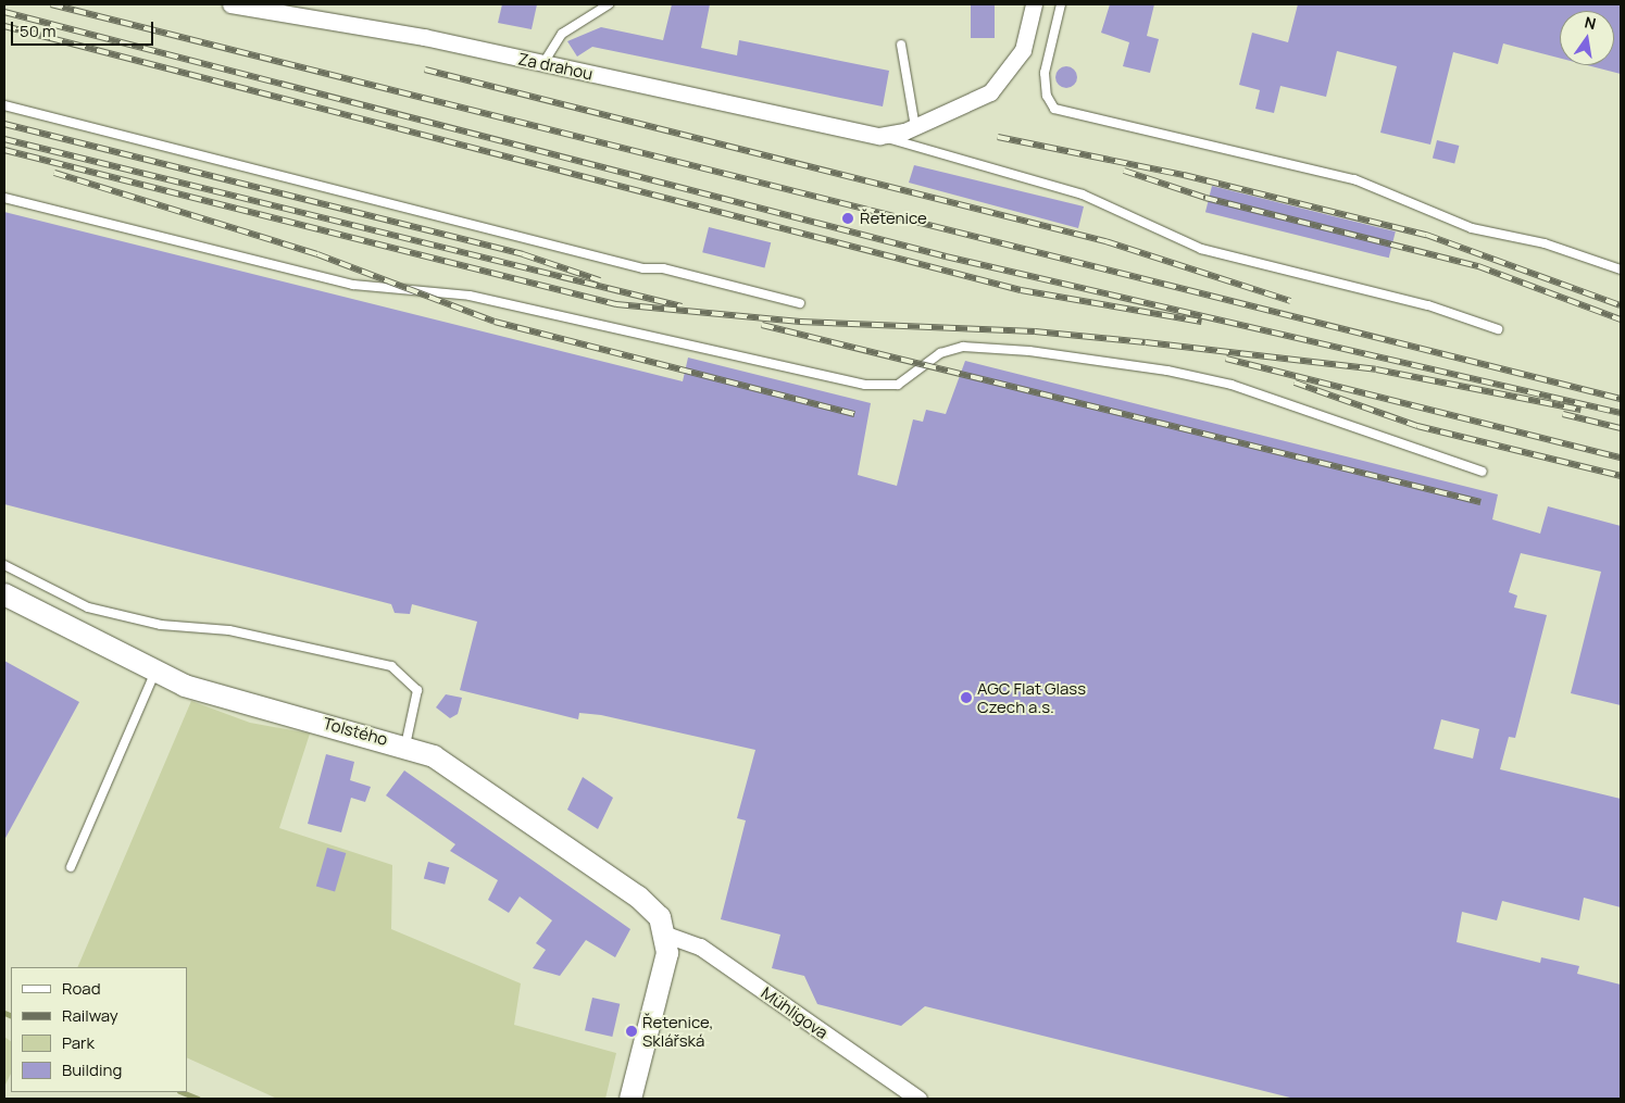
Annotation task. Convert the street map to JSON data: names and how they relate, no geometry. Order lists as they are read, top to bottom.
{
  "streets": {
    "street": ["Za drahou", "Tolstého", "Mühligova"]
  },
  "crossings": [
    ["Tolstého", "Mühligova"]
  ],
  "places": ["Řetenice", "AGC Flat Glass Czech a.s.", "Řetenice, Sklářská"],
  "legend": [
    "Road",
    "Railway",
    "Park",
    "Building"
  ],
  "scale_bar": "50 m",
  "north": "top"
}
